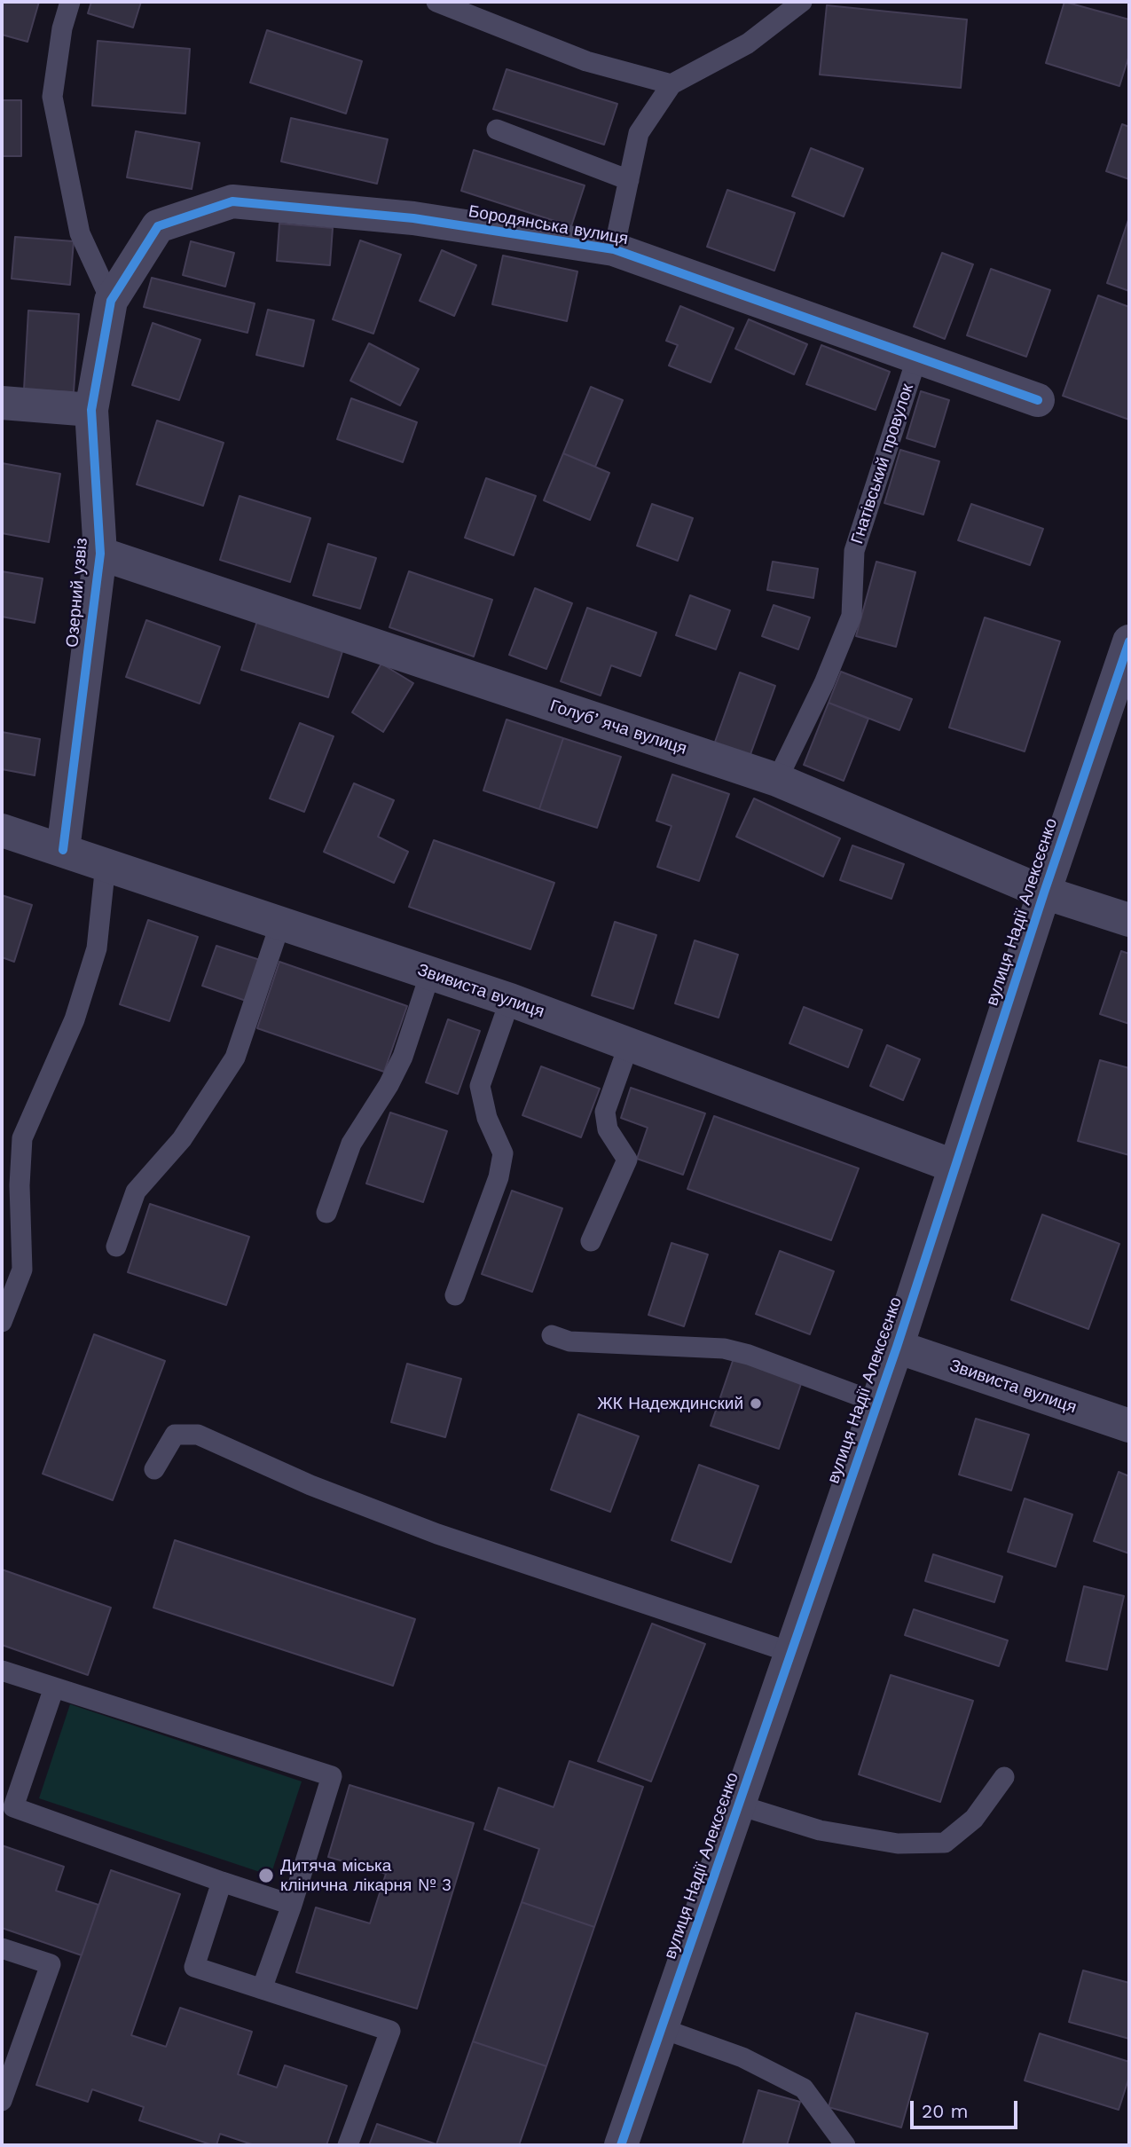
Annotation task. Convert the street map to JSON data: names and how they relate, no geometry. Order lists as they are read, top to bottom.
{
  "streets": {
    "street": [
      "Бородянська вулиця",
      "Озерний узвіз",
      "Голубʼяча вулиця",
      "вулиця Надії Алексєєнко",
      "Звивиста вулиця"
    ],
    "lane": ["Гнатівський провулок"]
  },
  "crossings": [
    ["Бородянська вулиця", "Гнатівський провулок"],
    ["Бородянська вулиця", "Озерний узвіз"],
    ["Гнатівський провулок", "Голубʼяча вулиця"],
    ["Озерний узвіз", "Голубʼяча вулиця"],
    ["Озерний узвіз", "Звивиста вулиця"],
    ["Голубʼяча вулиця", "вулиця Надії Алексєєнко"],
    ["вулиця Надії Алексєєнко", "Звивиста вулиця"]
  ],
  "places": ["ЖК Надеждинский", "Дитяча міська клінична лікарня № 3"],
  "scale_bar": "20 m"
}
